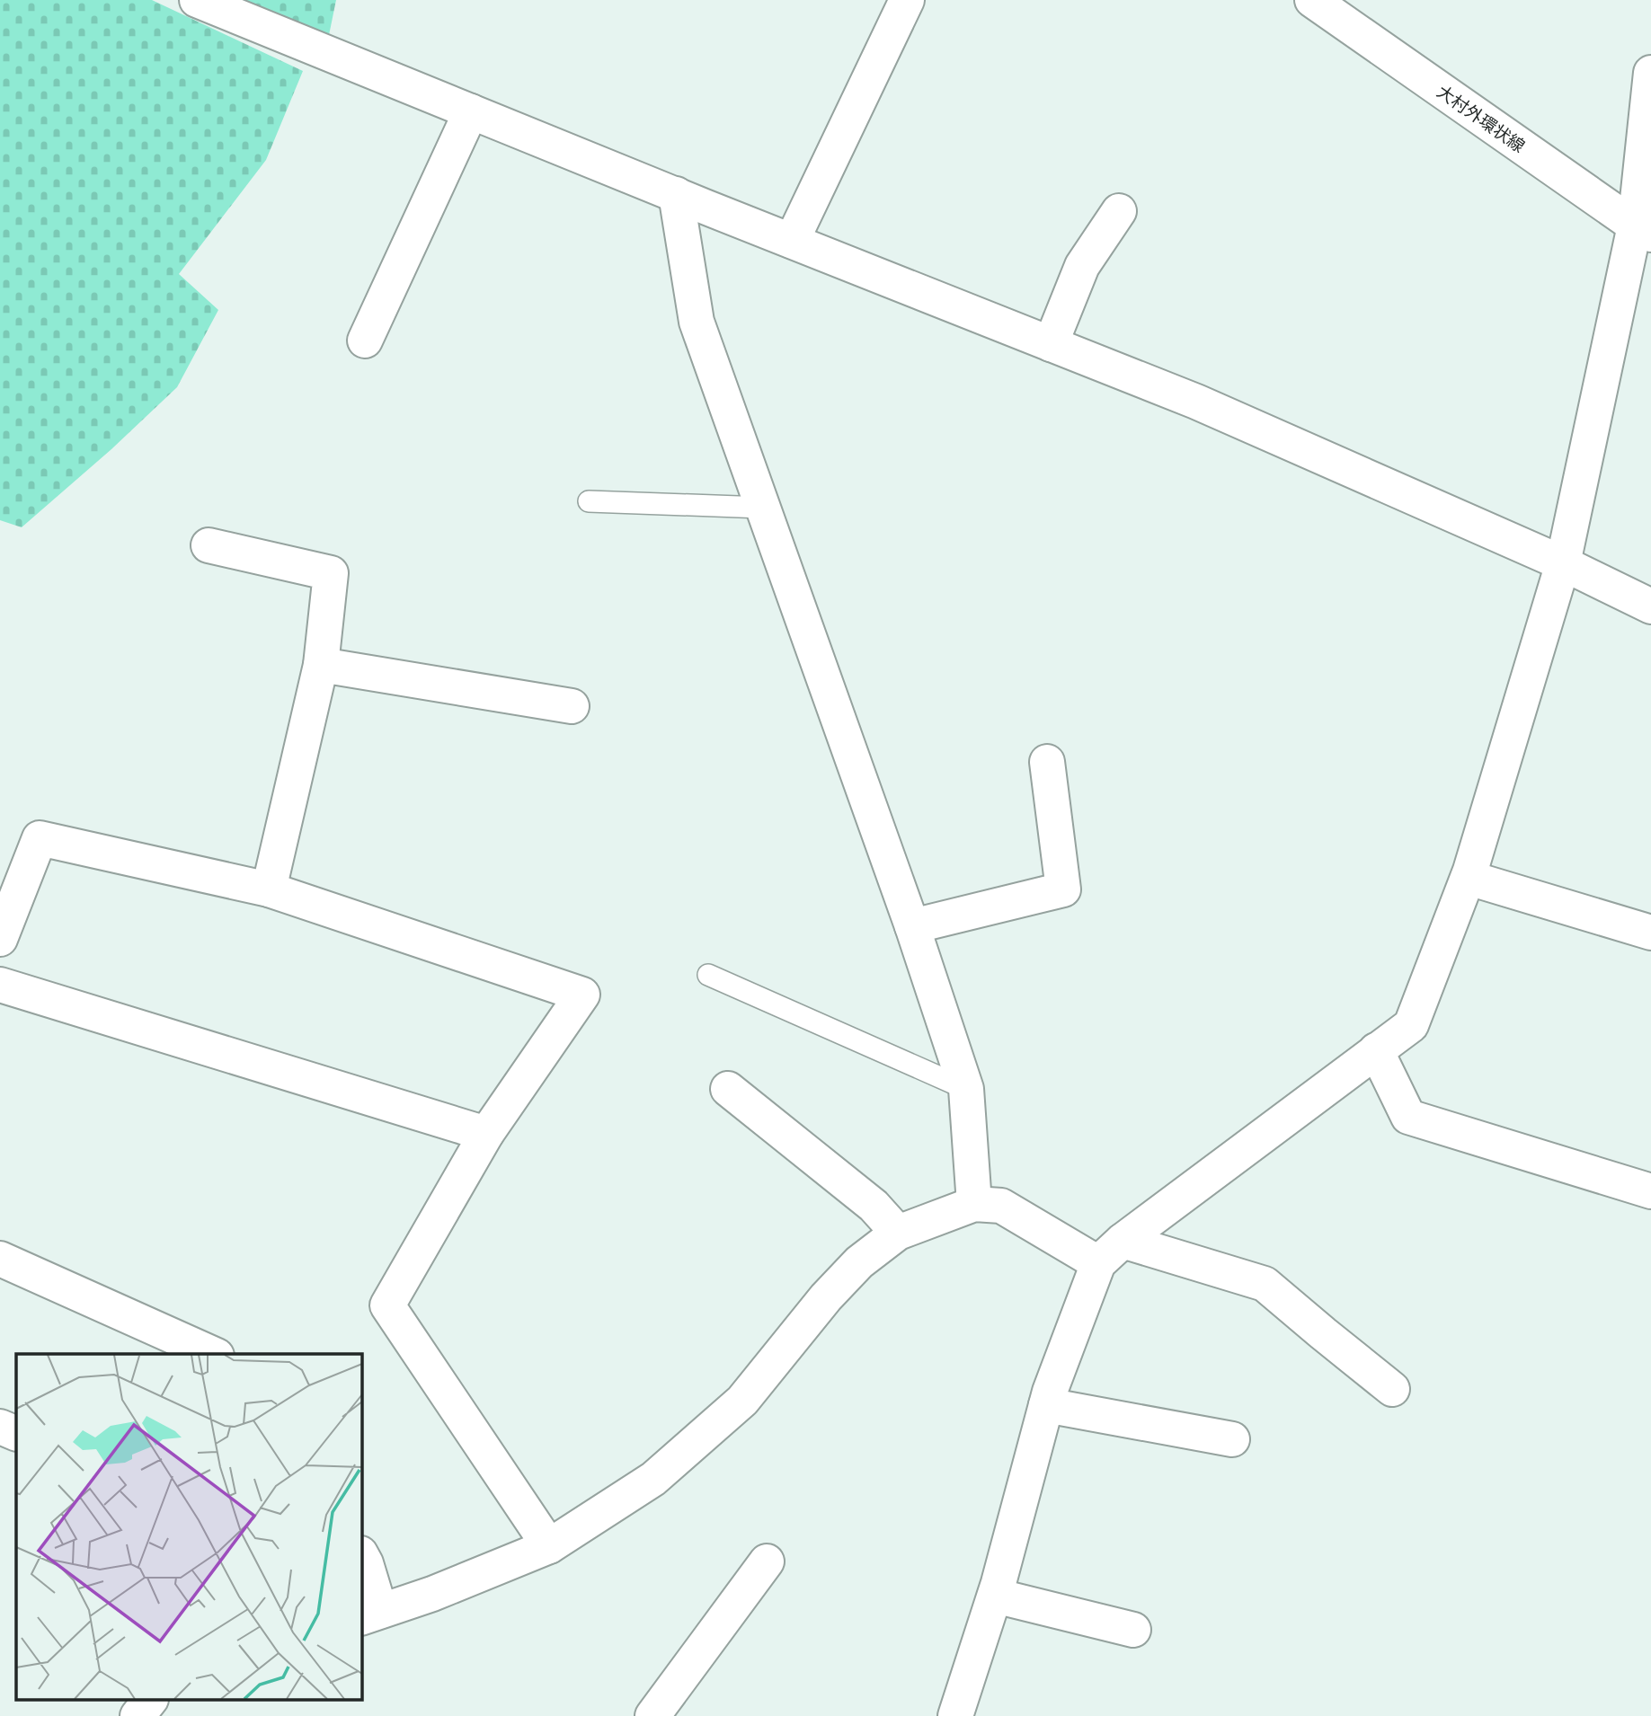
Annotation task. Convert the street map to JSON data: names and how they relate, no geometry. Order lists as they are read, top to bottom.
{
  "streets": {
    "street": ["大村外環状線"]
  }
}
